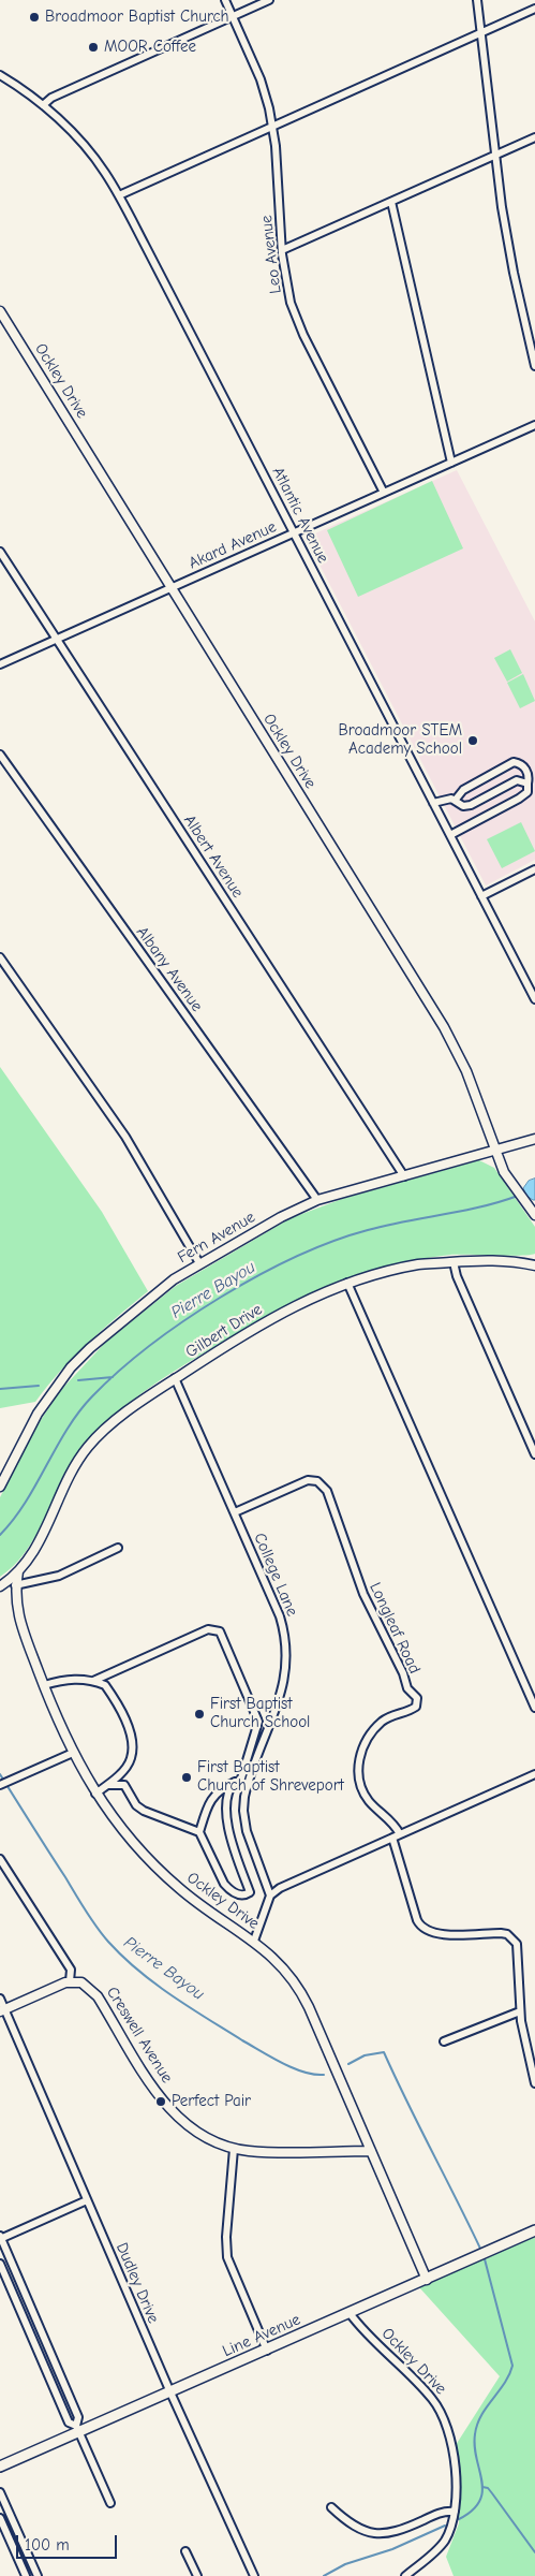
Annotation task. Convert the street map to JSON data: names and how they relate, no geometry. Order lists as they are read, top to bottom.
{
  "streets": {
    "main road": ["Line Avenue"],
    "street": [
      "Leo Avenue",
      "Ockley Drive",
      "Atlantic Avenue",
      "Akard Avenue",
      "Albert Avenue",
      "Albany Avenue",
      "Fern Avenue",
      "Gilbert Drive",
      "College Lane",
      "Longleaf Road",
      "Creswell Avenue",
      "Dudley Drive"
    ]
  },
  "crossings": [
    ["Leo Avenue", "Akard Avenue"],
    ["Ockley Drive", "Akard Avenue"],
    ["Ockley Drive", "Fern Avenue"],
    ["Ockley Drive", "Gilbert Drive"],
    ["Ockley Drive", "Creswell Avenue"],
    ["Ockley Drive", "Line Avenue"],
    ["Atlantic Avenue", "Akard Avenue"],
    ["Akard Avenue", "Albert Avenue"],
    ["Albert Avenue", "Fern Avenue"],
    ["Albany Avenue", "Fern Avenue"],
    ["Gilbert Drive", "College Lane"],
    ["College Lane", "Longleaf Road"],
    ["Dudley Drive", "Line Avenue"]
  ],
  "water": ["Pierre Bayou"],
  "places": [
    "Broadmoor Baptist Church",
    "MOOR Coffee",
    "Broadmoor STEM Academy School",
    "First Baptist Church School",
    "First Baptist Church of Shreveport",
    "Perfect Pair"
  ],
  "scale_bar": "100 m"
}
